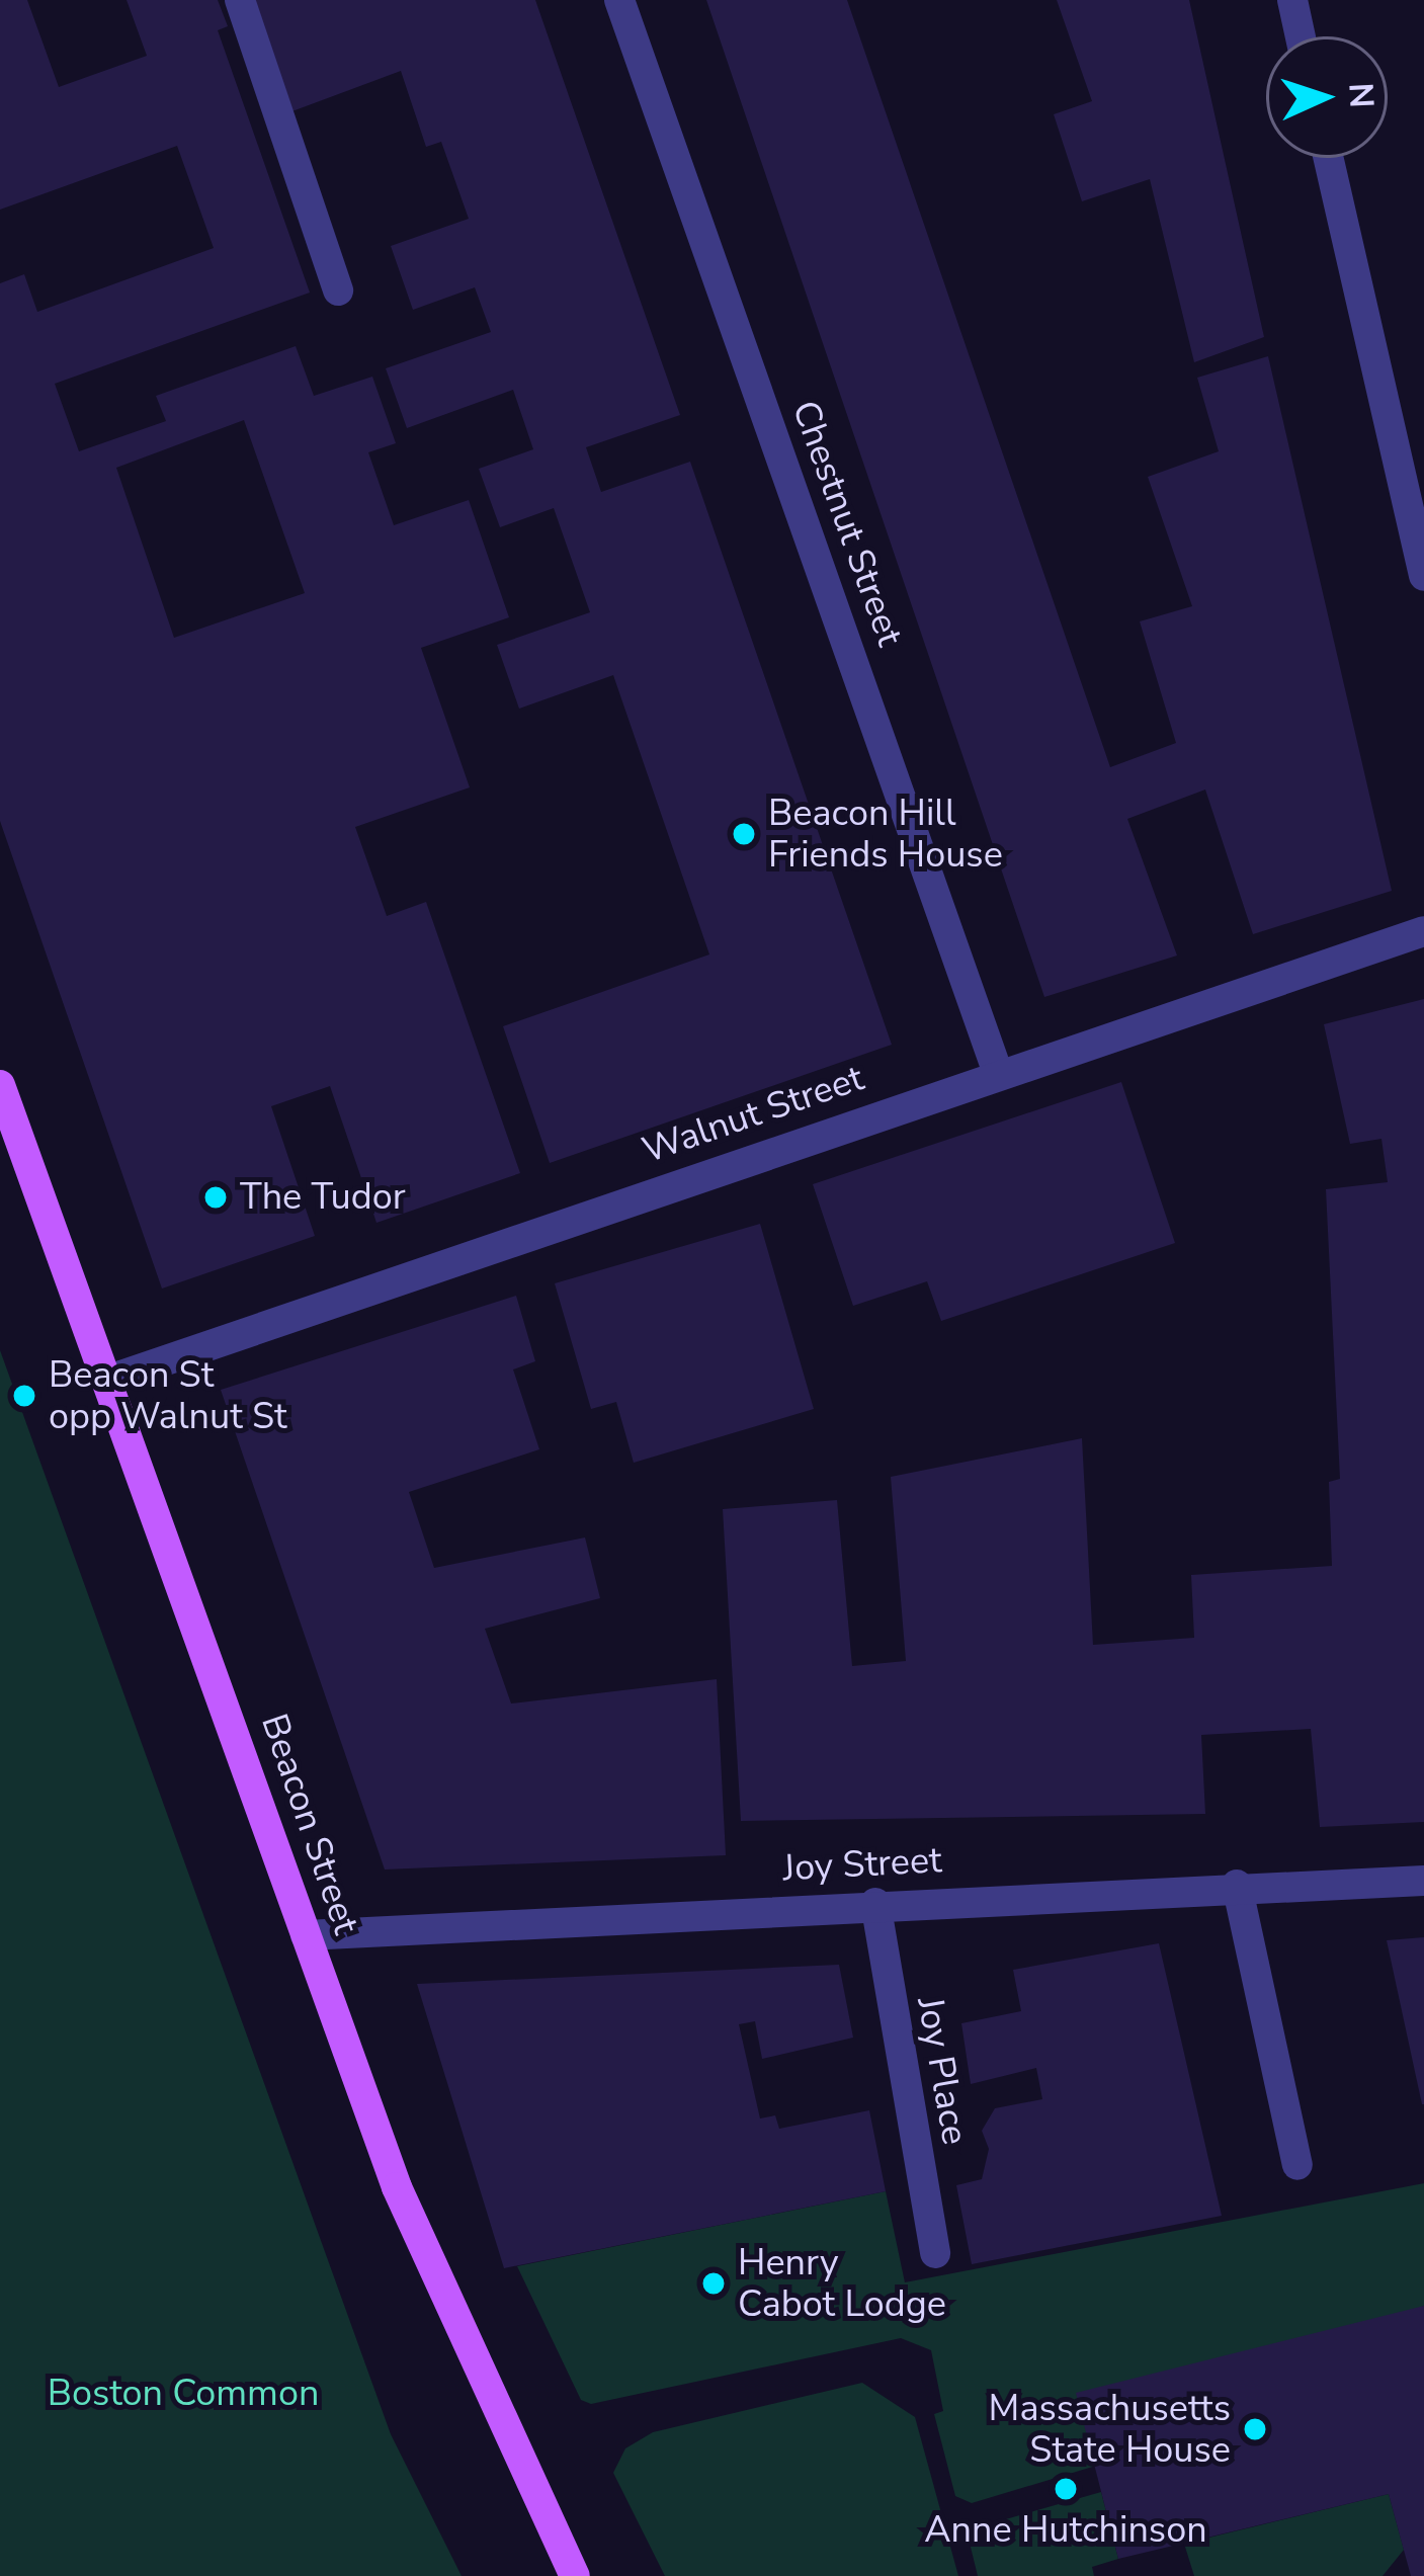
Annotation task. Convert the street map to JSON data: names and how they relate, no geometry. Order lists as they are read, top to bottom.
{
  "streets": {
    "main road": ["Beacon Street"],
    "street": [
      "Chestnut Street",
      "Walnut Street",
      "Joy Street",
      "Joy Place"
    ]
  },
  "crossings": [
    ["Chestnut Street", "Walnut Street"],
    ["Walnut Street", "Beacon Street"],
    ["Beacon Street", "Joy Street"],
    ["Joy Street", "Joy Place"]
  ],
  "parks": ["Boston Common"],
  "places": [
    "Beacon Hill Friends House",
    "The Tudor",
    "Beacon St opp Walnut St",
    "Henry Cabot Lodge",
    "Massachusetts State House",
    "Anne Hutchinson"
  ],
  "north": "right"
}
